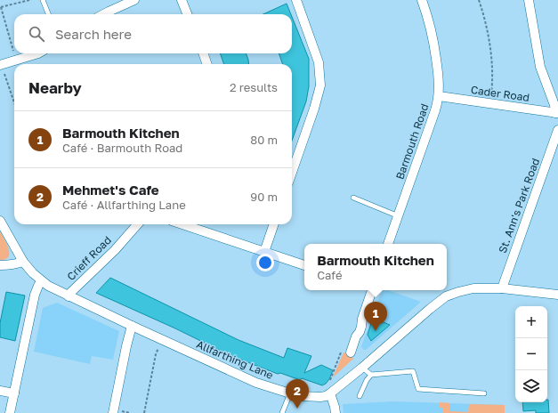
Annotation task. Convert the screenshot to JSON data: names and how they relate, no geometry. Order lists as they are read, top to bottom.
{
  "streets": {
    "street": [
      "Cader Road",
      "Barmouth Road",
      "St. Ann's Park Road",
      "Crieff Road",
      "Allfarthing Lane"
    ]
  },
  "crossings": [
    ["Cader Road", "Barmouth Road"],
    ["St. Ann's Park Road", "Allfarthing Lane"],
    ["Crieff Road", "Allfarthing Lane"]
  ],
  "page": {
    "search": "Search here",
    "heading": ["Nearby", "2 results"],
    "list": [
      {
        "mark": "1",
        "name": "Barmouth Kitchen",
        "note": "Café · Barmouth Road",
        "value": "80 m"
      },
      {
        "mark": "2",
        "name": "Mehmet's Cafe",
        "note": "Café · Allfarthing Lane",
        "value": "90 m"
      }
    ],
    "popup": ["Barmouth Kitchen", "Café"],
    "pins": ["1", "2"],
    "map_buttons": ["+", "−"]
  }
}
